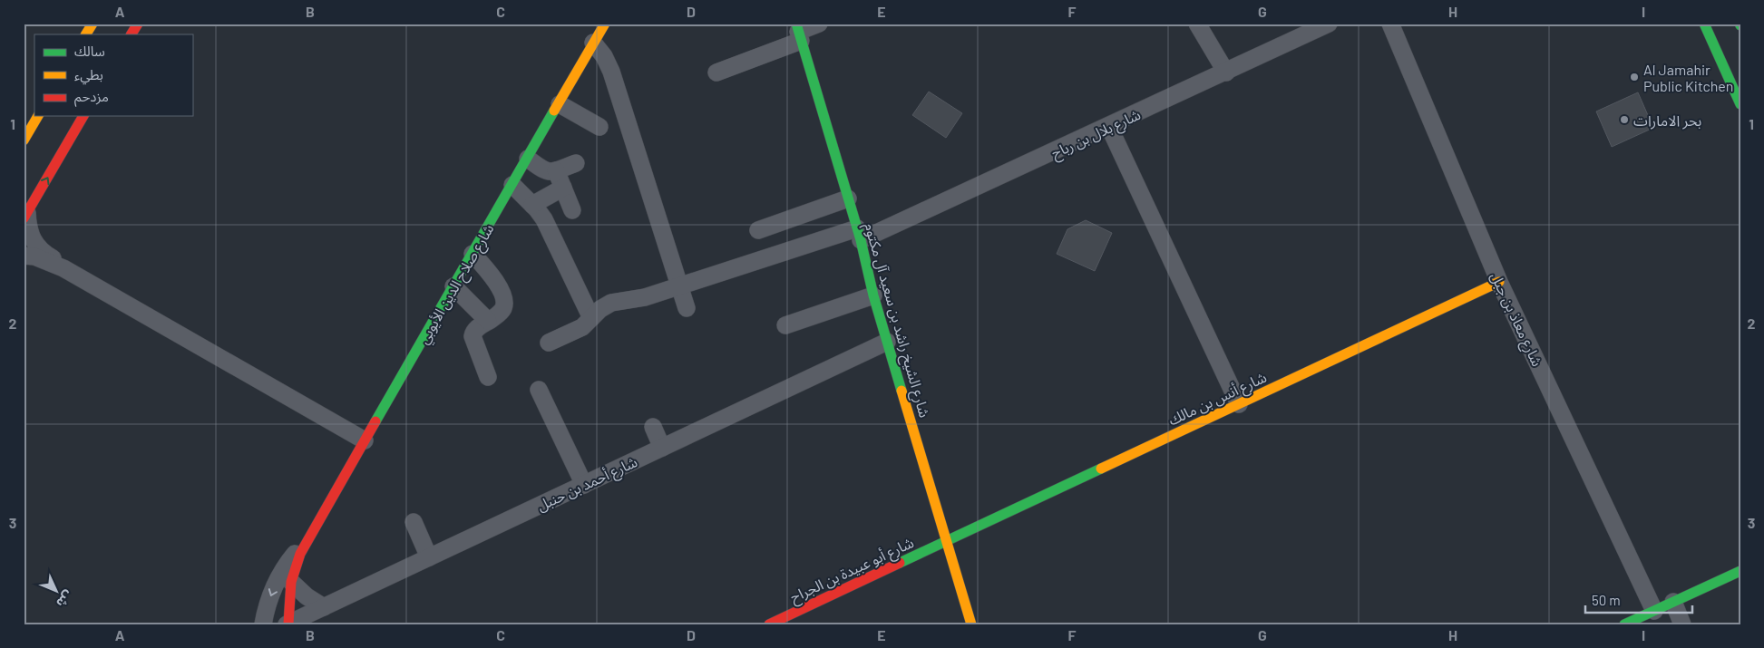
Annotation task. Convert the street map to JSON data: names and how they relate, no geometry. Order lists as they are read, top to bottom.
{
  "streets": {
    "street": [
      "شارع بلال بن رباح",
      "شارع صلاح الدين الأيوبي",
      "شارع معاذ بن جبل",
      "شارع الشيخ راشد بن سعيد آل مكتوم",
      "شارع أنس بن مالك",
      "شارع أحمد بن حنبل",
      "شارع أبو عبيدة بن الجراح"
    ]
  },
  "crossings": [
    ["شارع بلال بن رباح", "شارع الشيخ راشد بن سعيد آل مكتوم"],
    ["شارع صلاح الدين الأيوبي", "شارع أحمد بن حنبل"],
    ["شارع معاذ بن جبل", "شارع أنس بن مالك"],
    ["شارع الشيخ راشد بن سعيد آل مكتوم", "شارع أنس بن مالك"],
    ["شارع الشيخ راشد بن سعيد آل مكتوم", "شارع أحمد بن حنبل"],
    ["شارع الشيخ راشد بن سعيد آل مكتوم", "شارع أبو عبيدة بن الجراح"],
    ["شارع أنس بن مالك", "شارع أبو عبيدة بن الجراح"]
  ],
  "places": ["Al Jamahir Public Kitchen", "بحر الامارات"],
  "legend": ["سالك", "بطيء", "مزدحم"],
  "scale_bar": "50 m",
  "north": "bottom right",
  "grid": {
    "columns": [
      "A",
      "B",
      "C",
      "D",
      "E",
      "F",
      "G",
      "H",
      "I"
    ],
    "rows": ["1", "2", "3"]
  }
}
